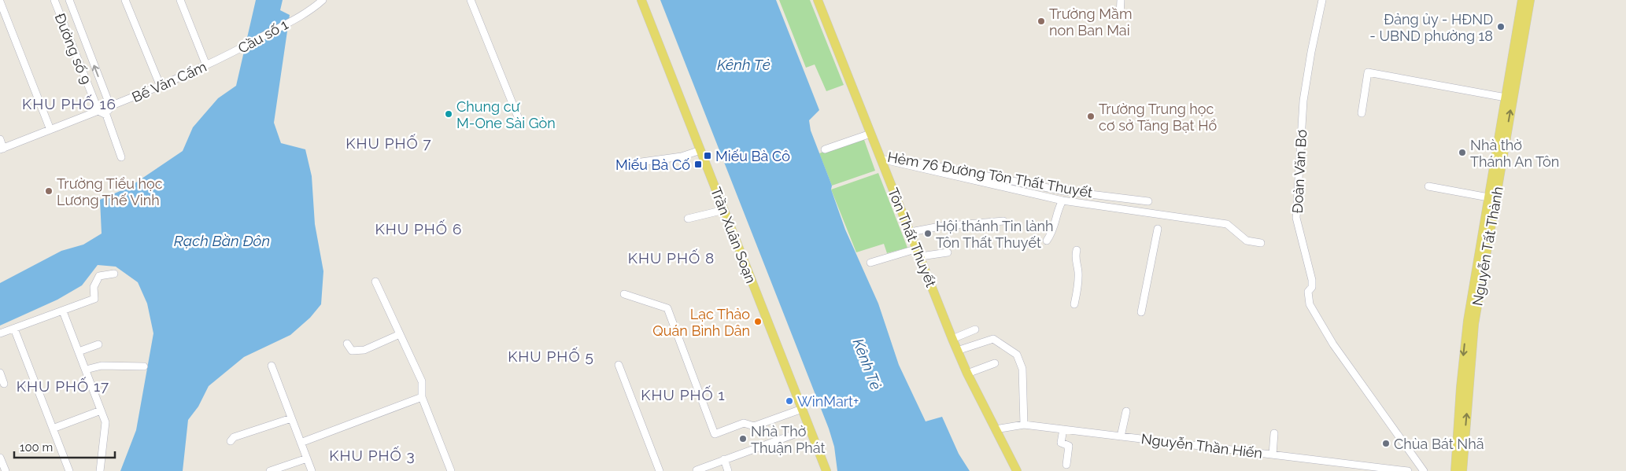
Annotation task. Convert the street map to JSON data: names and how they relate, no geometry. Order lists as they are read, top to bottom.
{
  "streets": {
    "main road": ["Trần Xuân Soạn", "Tôn Thất Thuyết", "Nguyễn Tất Thành"],
    "street": [
      "Cầu số 1",
      "Đường số 9",
      "Bế Văn Cấm",
      "Đoàn Văn Bơ",
      "Hẻm 76 Đường Tôn Thất Thuyết",
      "Nguyễn Thần Hiến"
    ]
  },
  "crossings": [
    ["Cầu số 1", "Bế Văn Cấm"],
    ["Đường số 9", "Bế Văn Cấm"],
    ["Hẻm 76 Đường Tôn Thất Thuyết", "Tôn Thất Thuyết"],
    ["Tôn Thất Thuyết", "Nguyễn Thần Hiến"]
  ],
  "districts": [
    "KHU PHỐ 16",
    "KHU PHỐ 7",
    "KHU PHỐ 6",
    "KHU PHỐ 8",
    "KHU PHỐ 5",
    "KHU PHỐ 17",
    "KHU PHỐ 1",
    "KHU PHỐ 3"
  ],
  "water": ["Kênh Tẻ", "Rạch Bần Đôn"],
  "places": {
    "other": [
      "Trường Mầm non Ban Mai",
      "Đảng ủy - HĐND - UBND phường 18",
      "Chung cư M-One Sài Gòn",
      "Trường Trung học cơ sở Tăng Bạt Hổ",
      "Nhà thờ Thánh An Tôn",
      "Trường Tiểu học Lương Thế Vinh",
      "Hội thánh Tin lành Tôn Thất Thuyết",
      "Lạc Thảo Quán Bình Dân",
      "WinMart+",
      "Nhà Thờ Thuận Phát",
      "Chùa Bát Nhã"
    ],
    "transit": ["Miếu Bà Cô", "Miếu Bà Cố"]
  },
  "scale_bar": "100 m"
}
